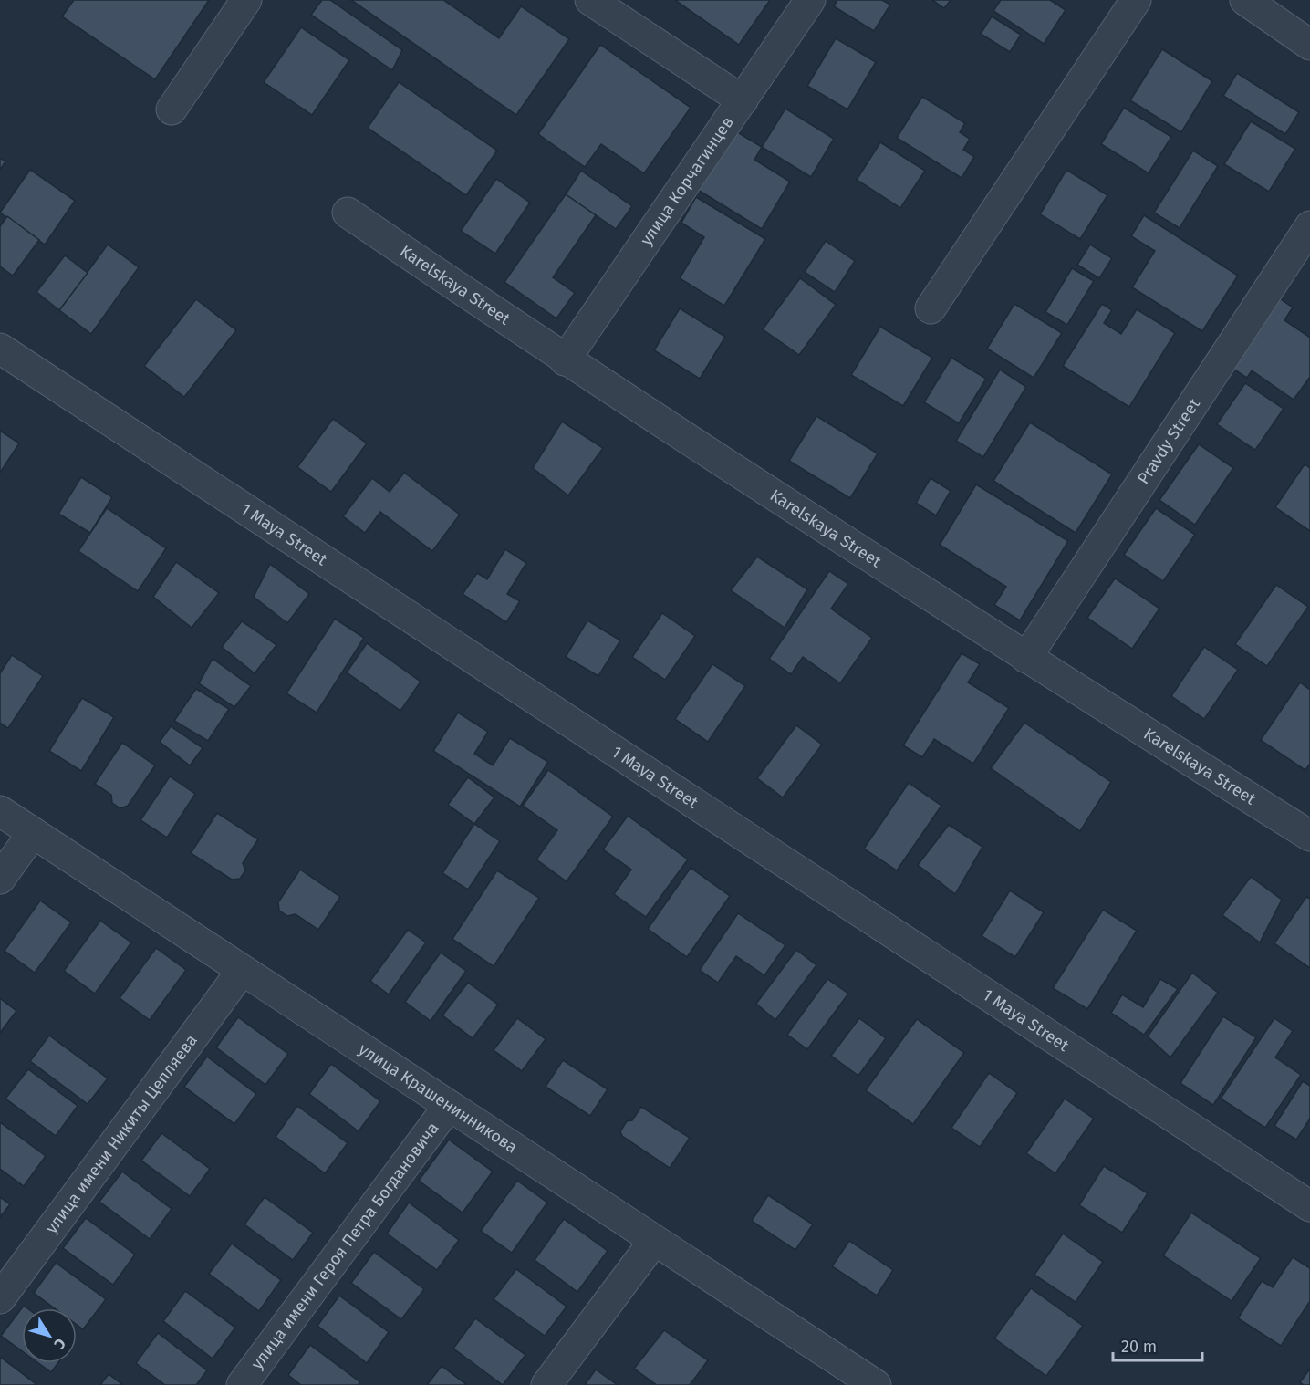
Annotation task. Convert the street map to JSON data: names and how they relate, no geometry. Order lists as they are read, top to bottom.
{
  "streets": {
    "street": [
      "улица Корчагинцев",
      "Karelskaya Street",
      "Pravdy Street",
      "1 Maya Street",
      "улица Крашенинникова",
      "улица имени Никиты Цепляева",
      "улица имени Героя Петра Богдановича"
    ]
  },
  "crossings": [
    ["улица Корчагинцев", "Karelskaya Street"],
    ["Karelskaya Street", "Pravdy Street"],
    ["улица Крашенинникова", "улица имени Никиты Цепляева"],
    ["улица Крашенинникова", "улица имени Героя Петра Богдановича"]
  ],
  "scale_bar": "20 m",
  "north": "bottom right"
}
